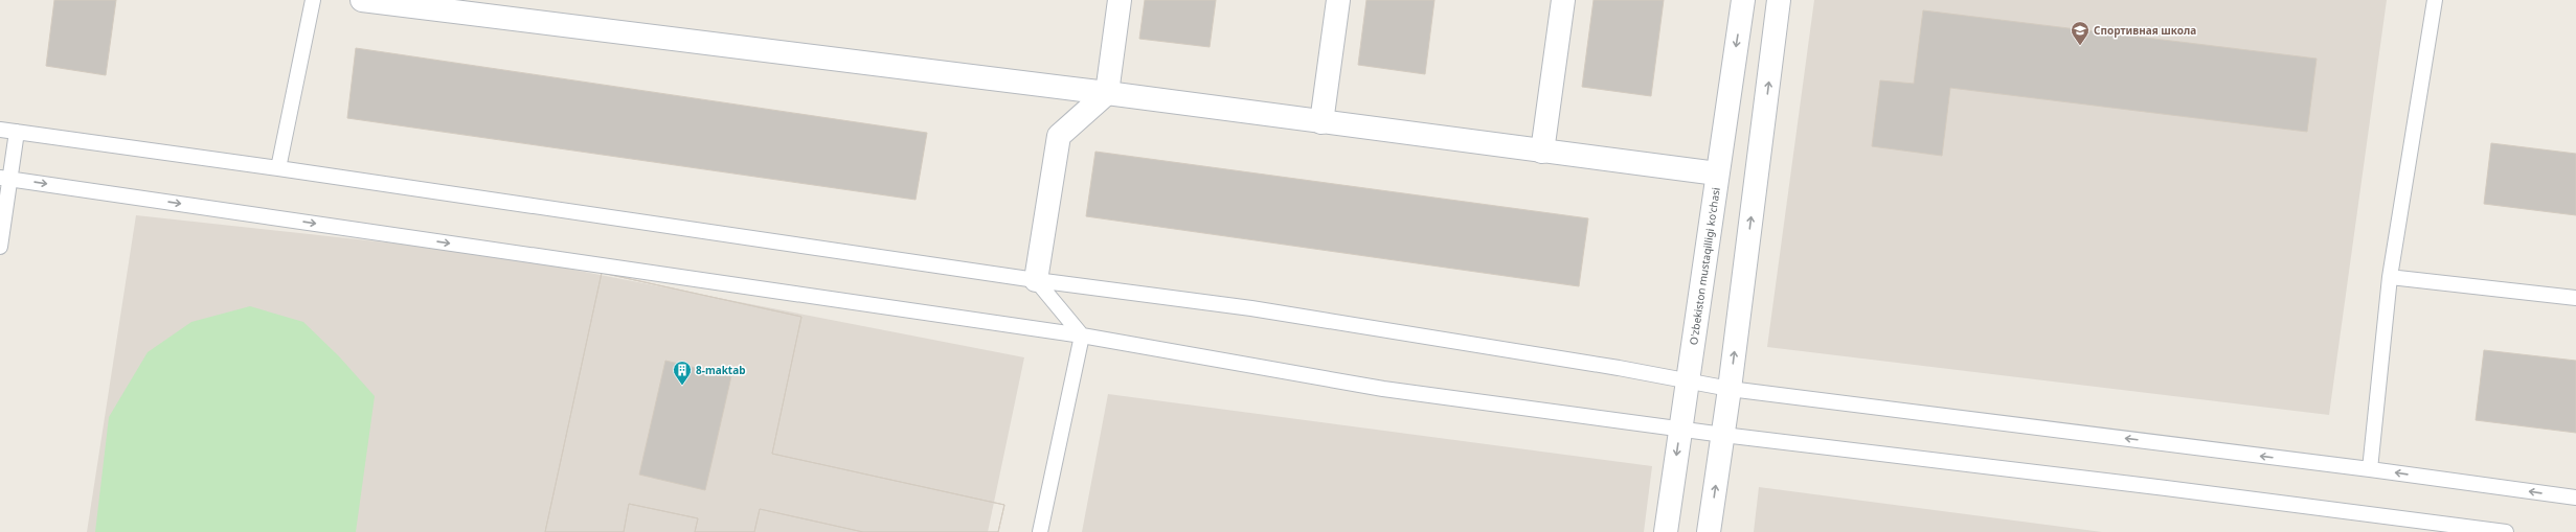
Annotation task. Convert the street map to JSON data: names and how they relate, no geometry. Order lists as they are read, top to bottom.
{
  "streets": {
    "street": ["O'zbekiston mustaqilligi ko'chasi"]
  },
  "places": {
    "school or university": ["Спортивная школа"],
    "building": ["8-maktab"]
  }
}
